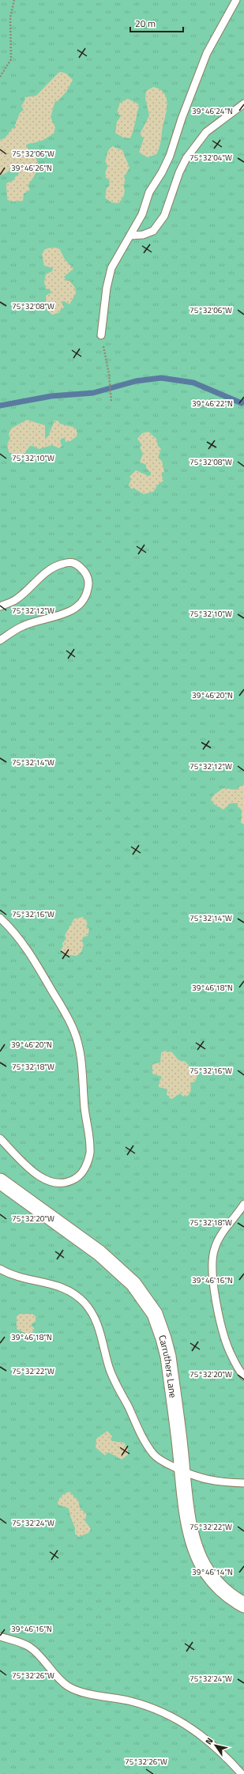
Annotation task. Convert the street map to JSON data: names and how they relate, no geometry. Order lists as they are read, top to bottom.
{
  "streets": {
    "street": ["Carruthers Lane"]
  },
  "scale_bar": "20 m",
  "north": "top left",
  "coordinates": [
    "39°46'24\"N",
    "75°32'06\"W",
    "75°32'04\"W",
    "39°46'26\"N",
    "75°32'08\"W",
    "39°46'22\"N",
    "75°32'10\"W",
    "75°32'12\"W",
    "39°46'20\"N",
    "75°32'14\"W",
    "75°32'16\"W",
    "39°46'18\"N",
    "75°32'18\"W",
    "75°32'20\"W",
    "39°46'16\"N",
    "75°32'22\"W",
    "75°32'24\"W",
    "39°46'14\"N",
    "75°32'26\"W"
  ]
}
